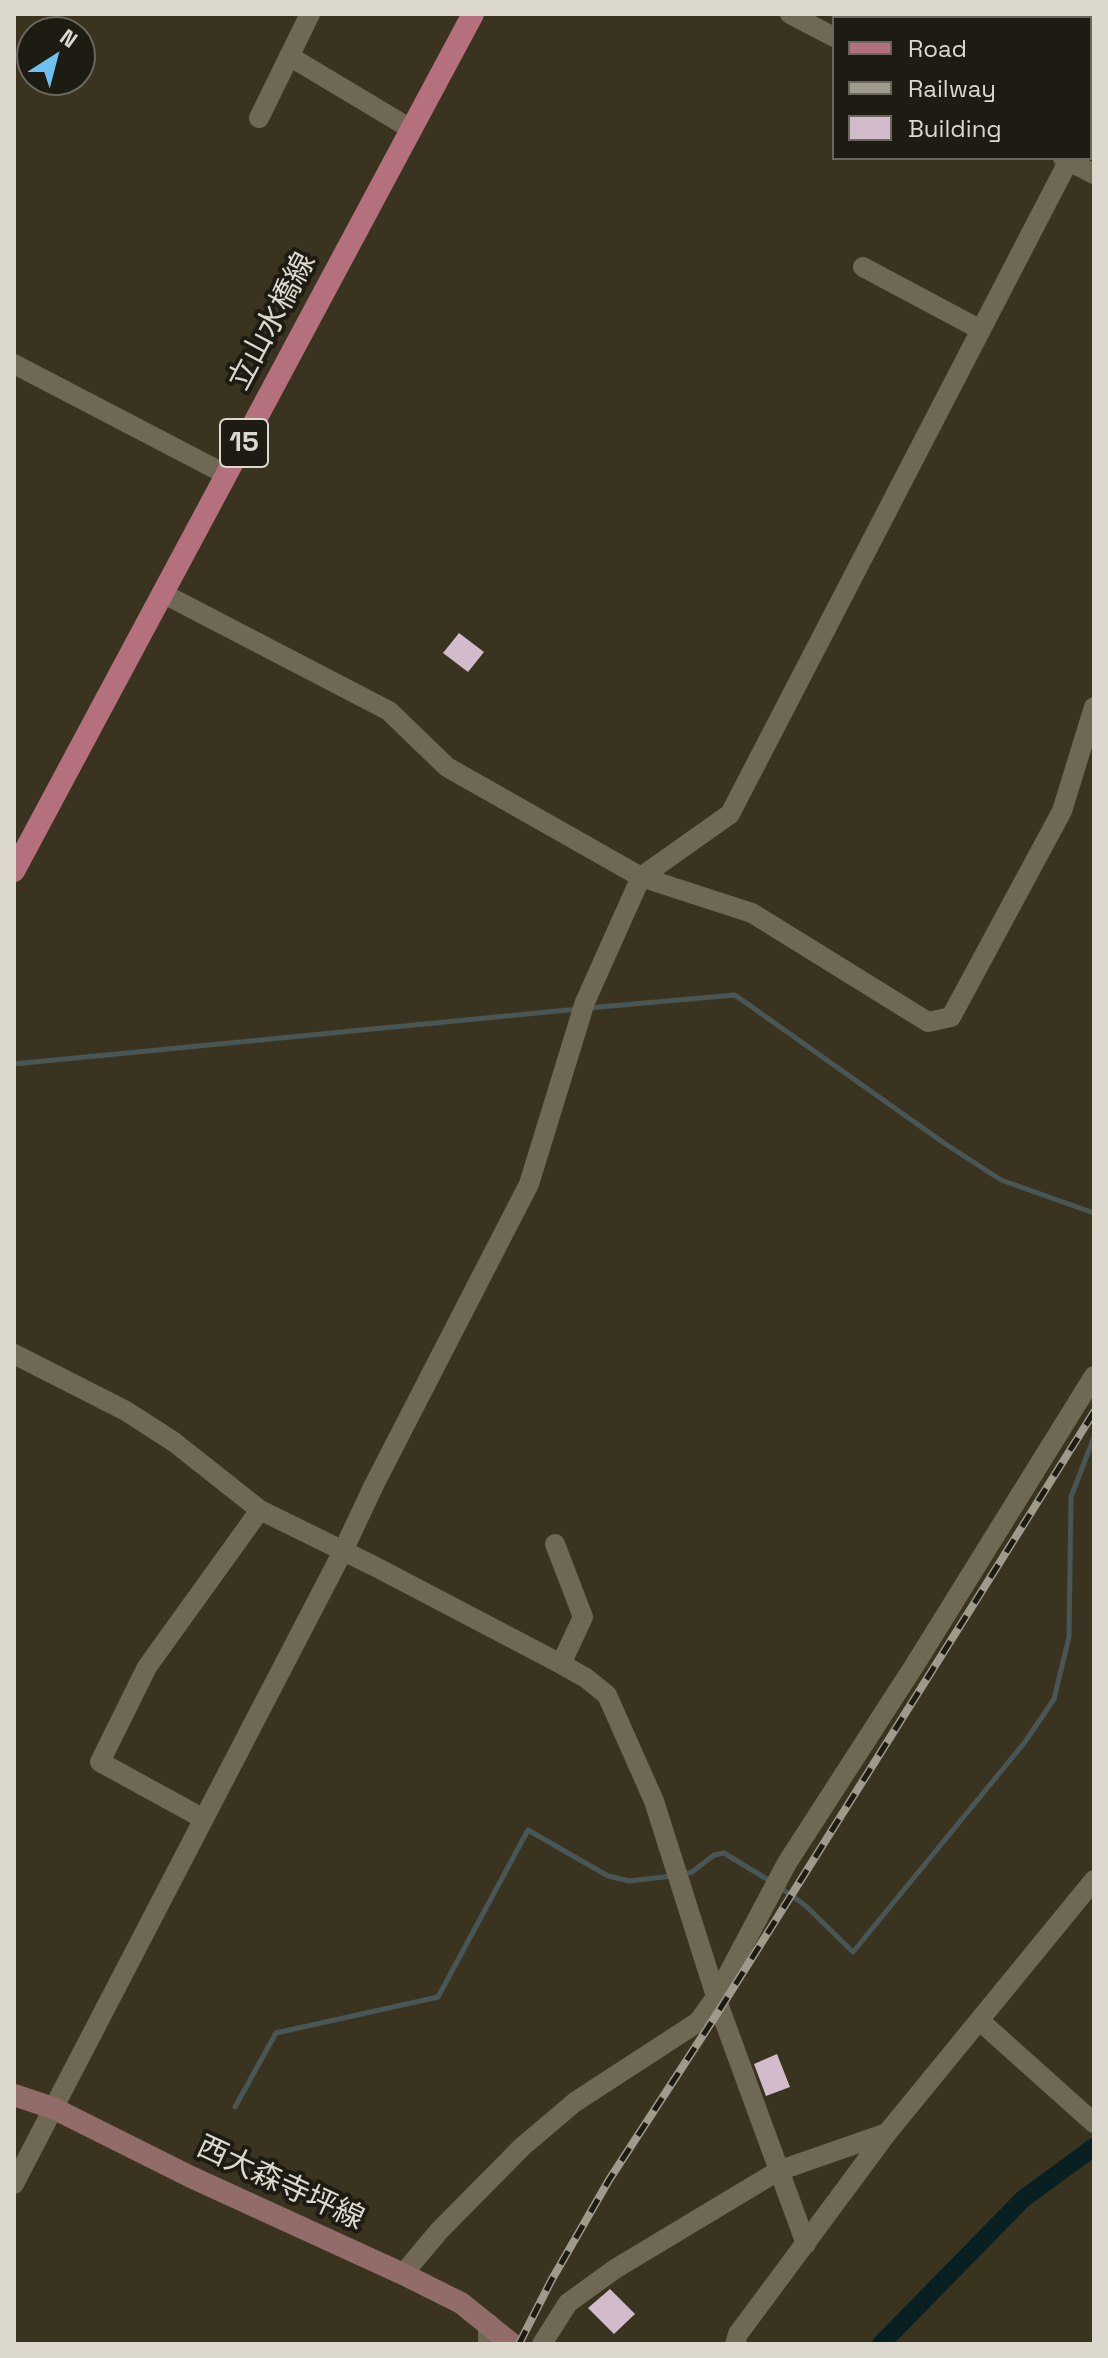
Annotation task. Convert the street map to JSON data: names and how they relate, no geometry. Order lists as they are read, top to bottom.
{
  "streets": {
    "main road": ["立山水橋線", "15", "西大森寺坪線"]
  },
  "legend": ["Road", "Railway", "Building"],
  "north": "top right"
}
